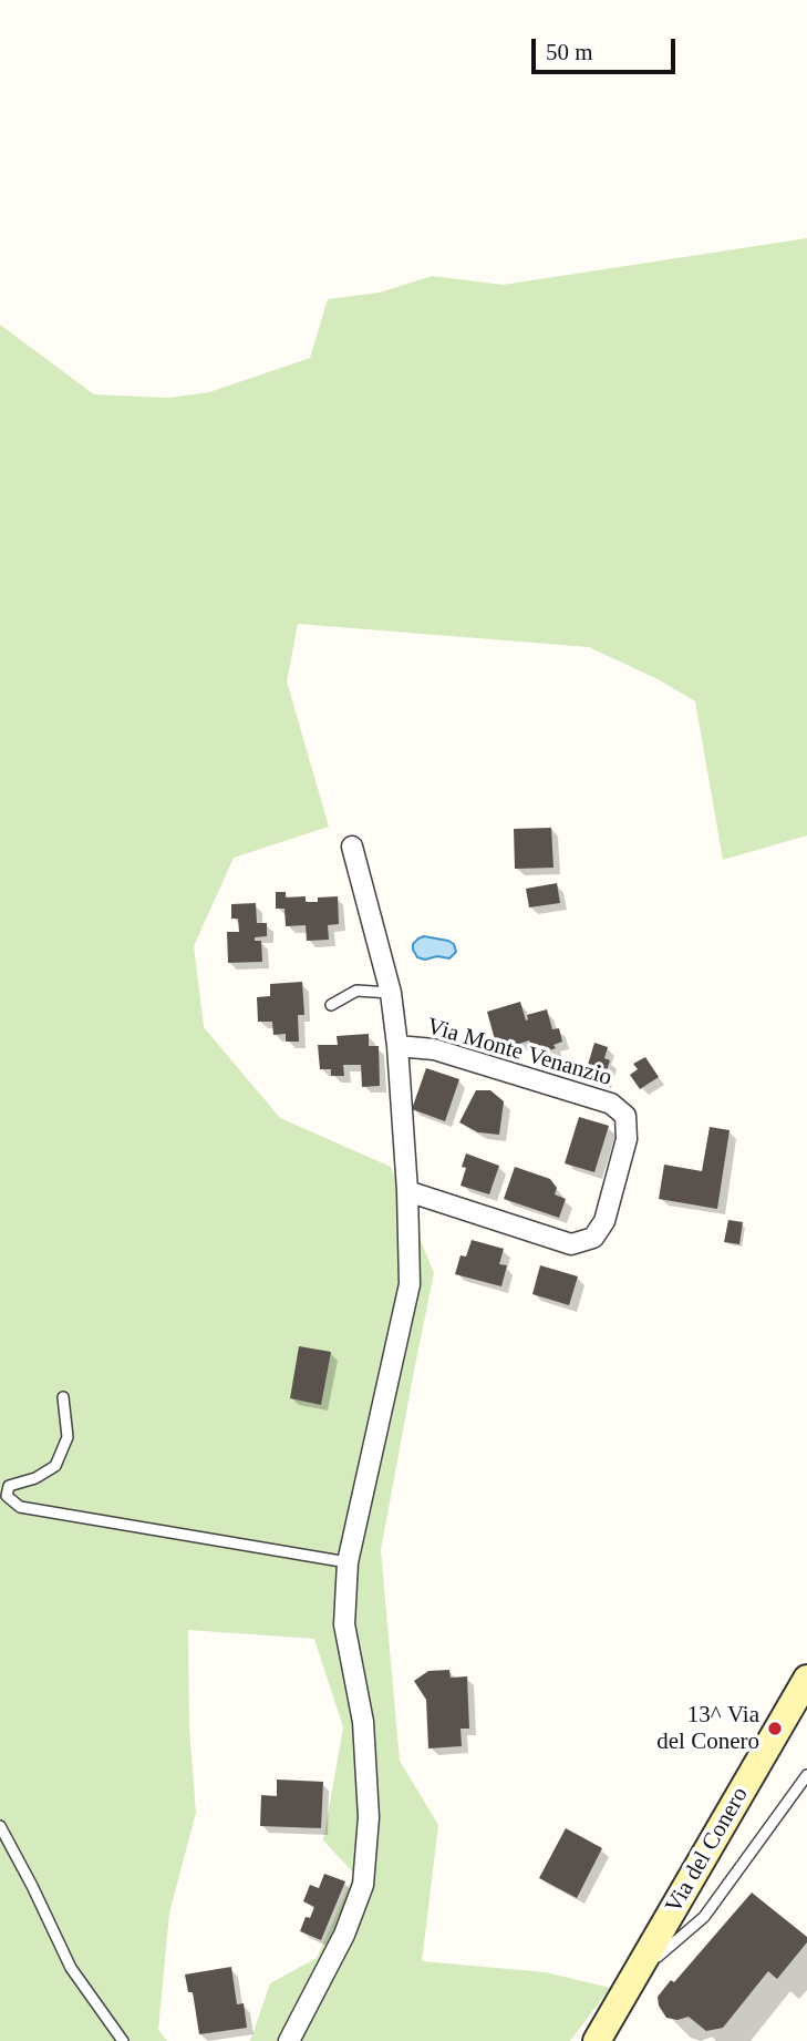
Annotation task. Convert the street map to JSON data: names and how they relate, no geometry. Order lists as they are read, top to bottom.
{
  "streets": {
    "main road": ["Via del Conero"],
    "street": ["Via Monte Venanzio"]
  },
  "places": ["13^ Via del Conero"],
  "scale_bar": "50 m"
}
